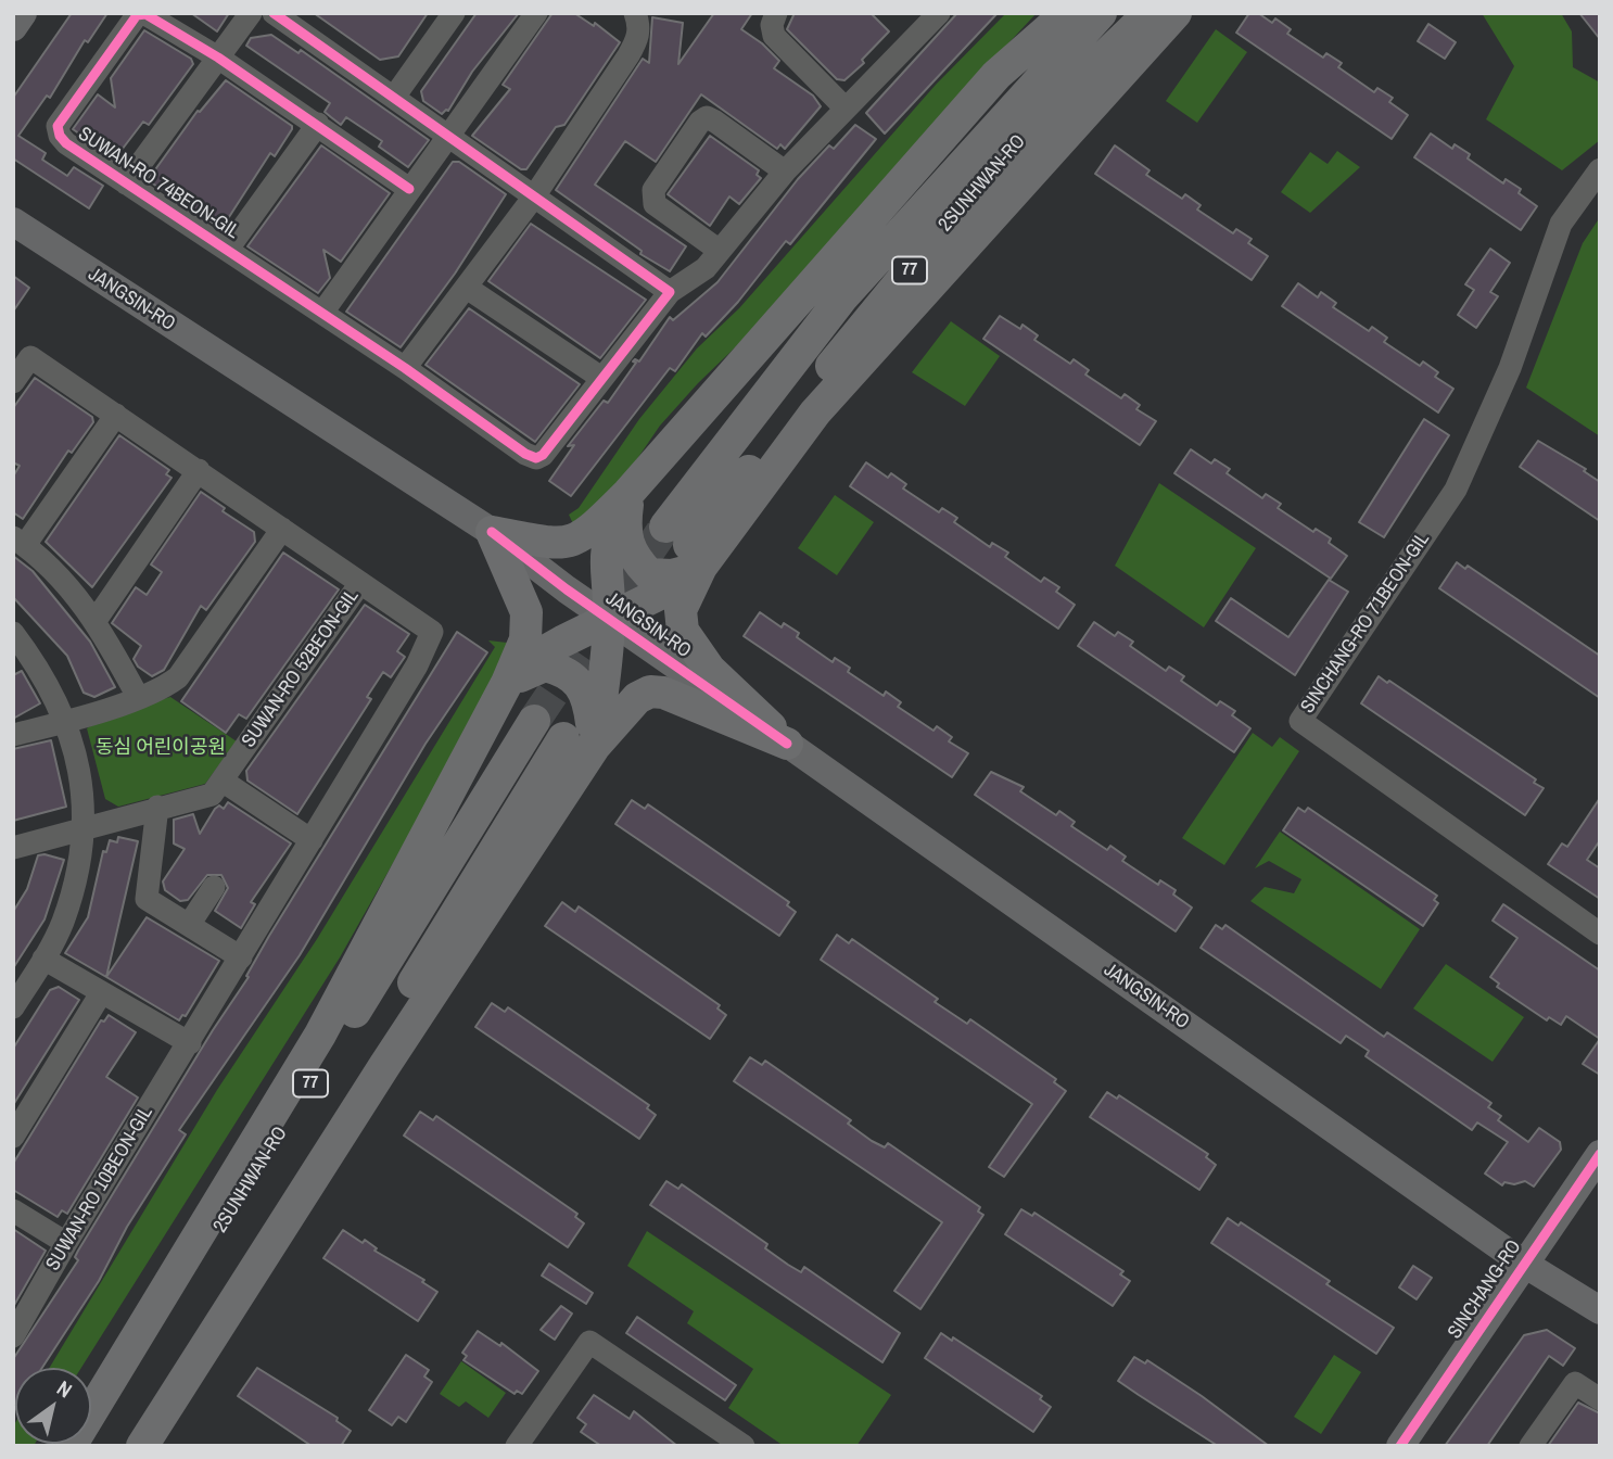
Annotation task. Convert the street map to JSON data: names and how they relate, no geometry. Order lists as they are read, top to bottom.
{
  "streets": {
    "highway": ["2SUNHWAN-RO", "77"],
    "main road": ["JANGSIN-RO", "SINCHANG-RO"],
    "street": [
      "SUWAN-RO 74BEON-GIL",
      "SINCHANG-RO 71BEON-GIL",
      "SUWAN-RO 52BEON-GIL",
      "SUWAN-RO 10BEON-GIL"
    ]
  },
  "crossings": [
    ["JANGSIN-RO", "SINCHANG-RO"],
    ["SUWAN-RO 52BEON-GIL", "SUWAN-RO 10BEON-GIL"]
  ],
  "parks": ["동심 어린이공원"],
  "north": "top right"
}
